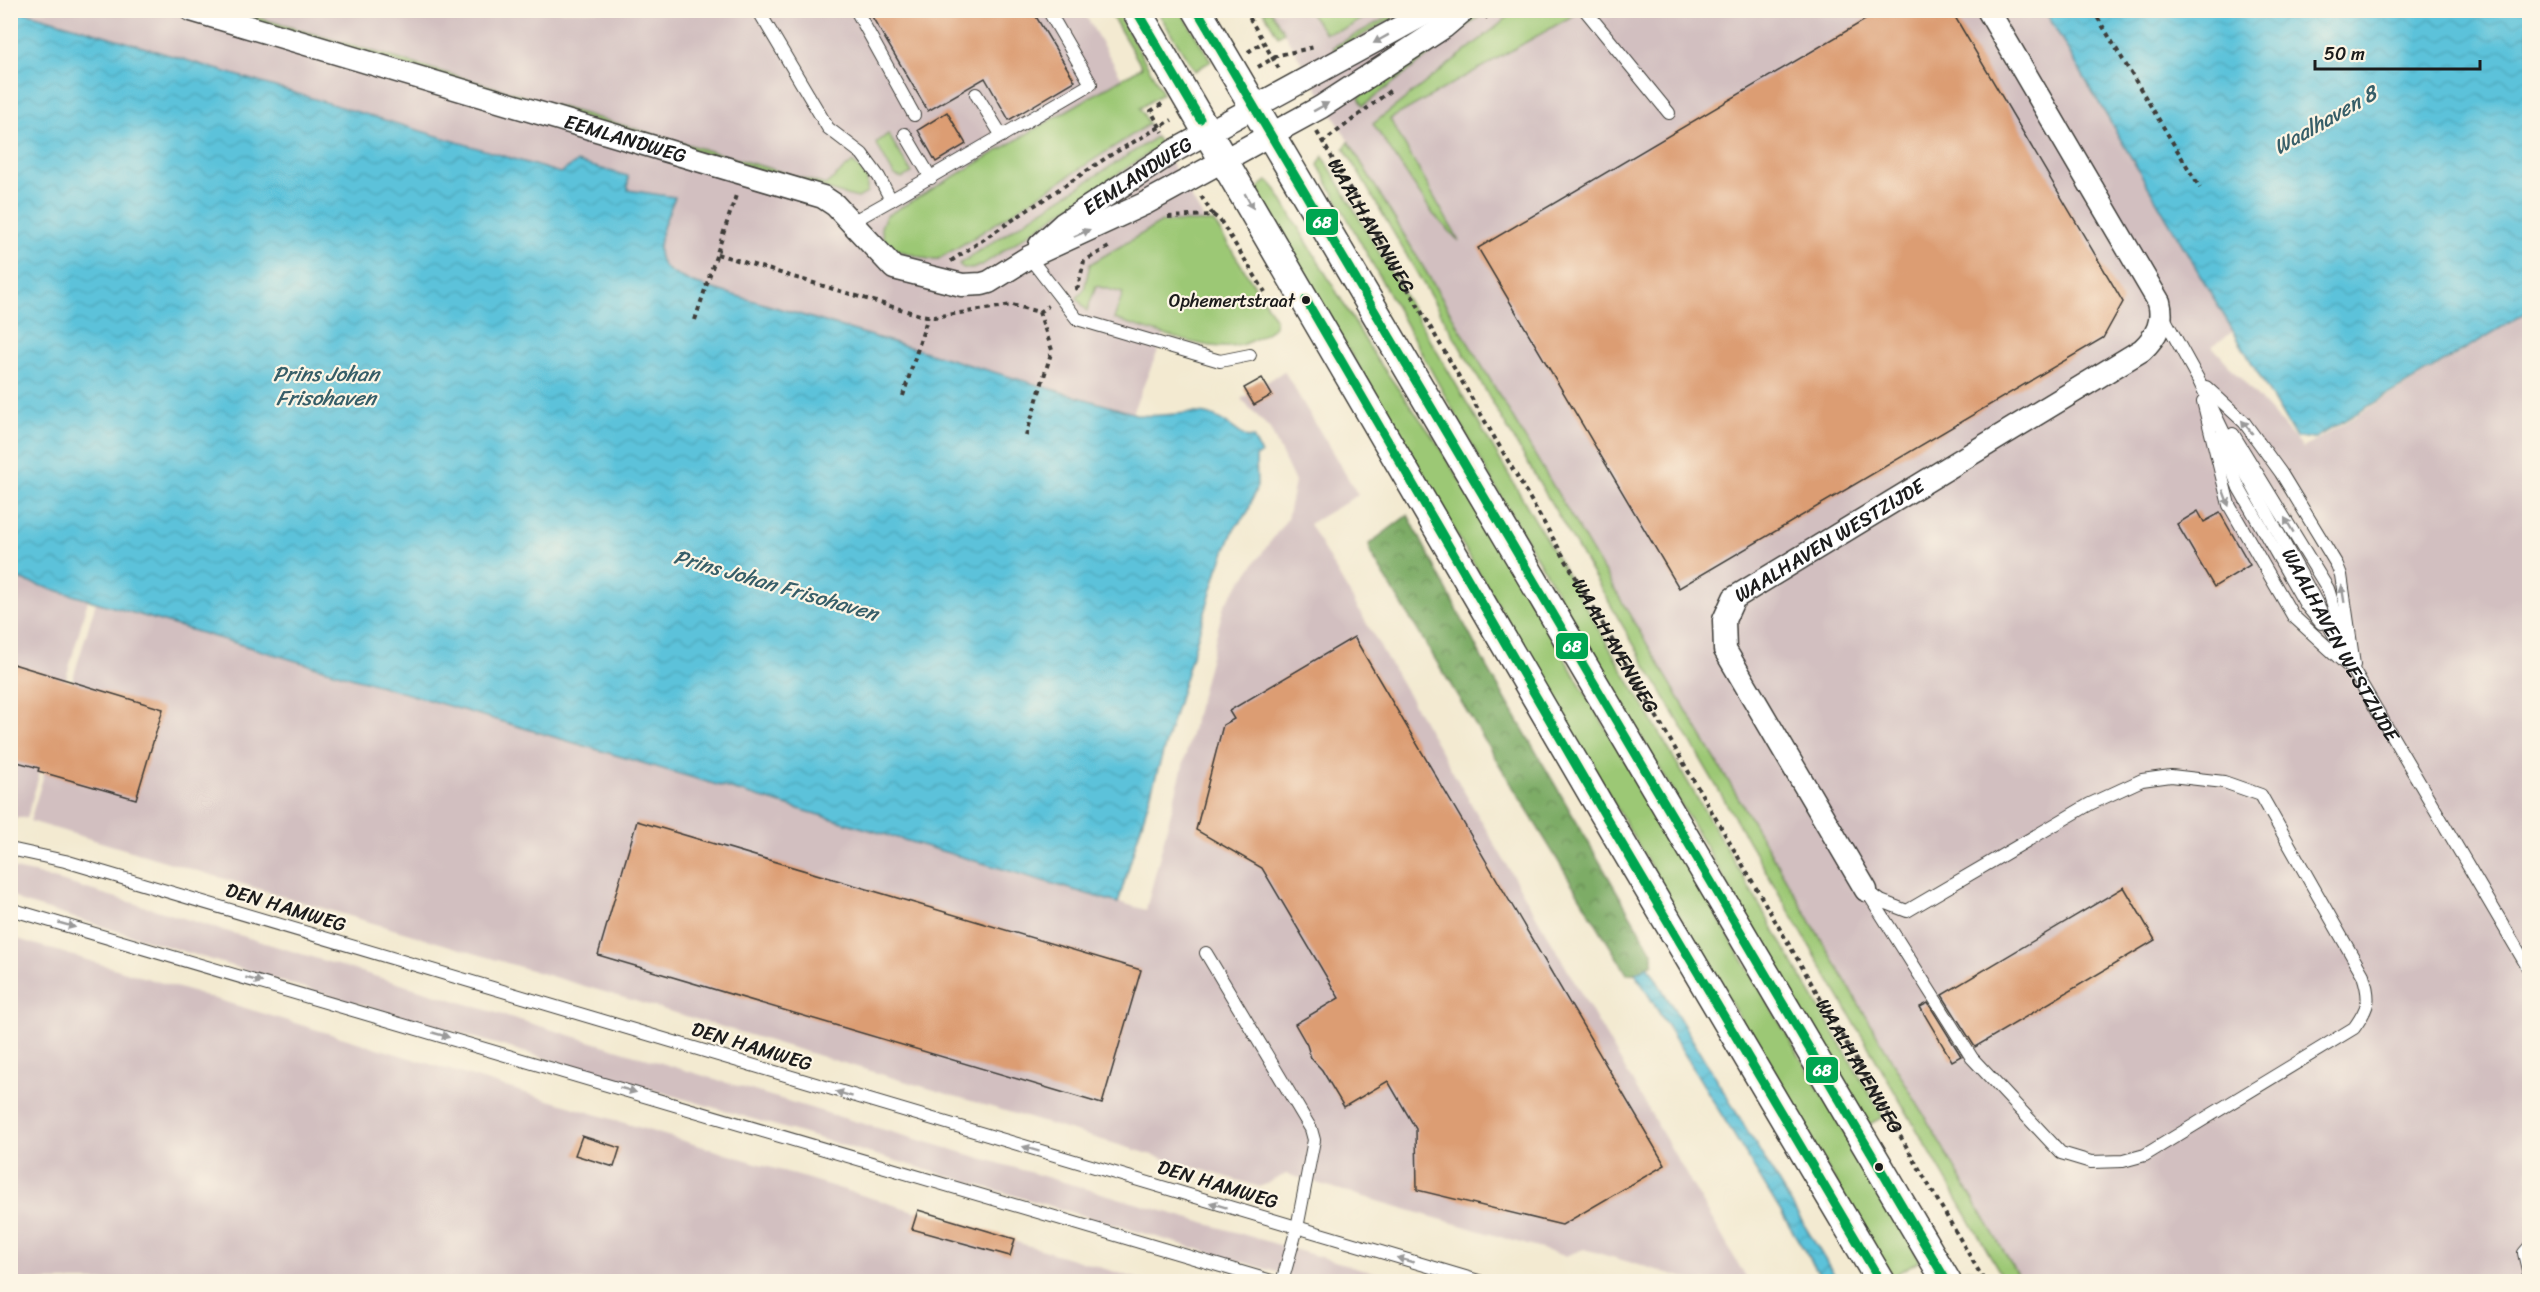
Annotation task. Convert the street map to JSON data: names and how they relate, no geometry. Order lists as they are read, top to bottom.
{
  "streets": {
    "street": ["EEMLANDWEG", "WAALHAVENWEG", "WAALHAVEN WESTZIJDE"],
    "lane": ["DEN HAMWEG"]
  },
  "crossings": [
    ["EEMLANDWEG", "WAALHAVENWEG"]
  ],
  "water": ["Waalhaven 8", "Prins Johan Frisohaven"],
  "places": ["Ophemertstraat"],
  "lines": ["transit line 68"],
  "scale_bar": "50 m"
}
